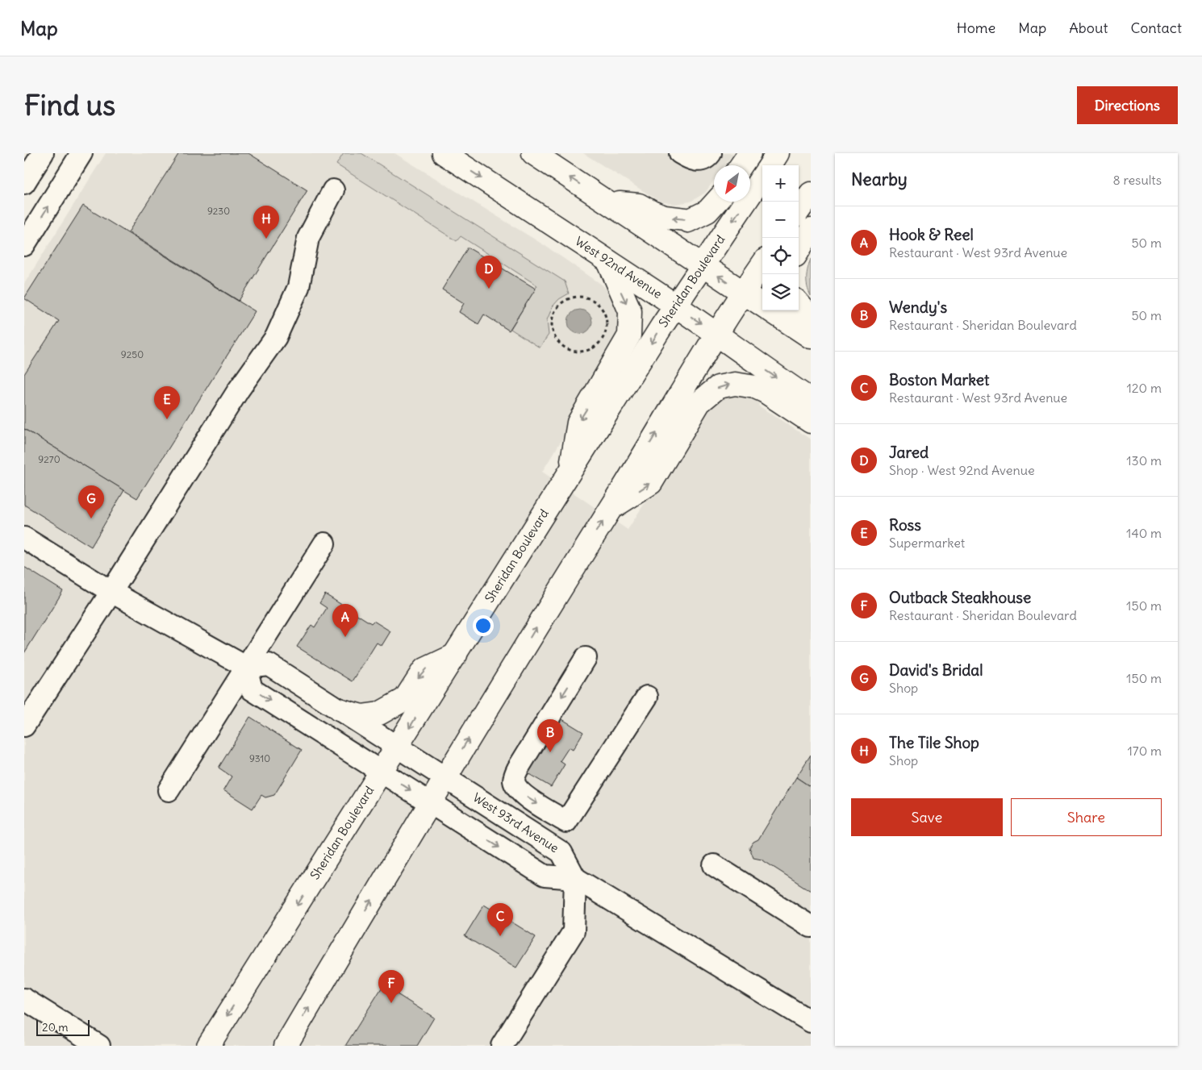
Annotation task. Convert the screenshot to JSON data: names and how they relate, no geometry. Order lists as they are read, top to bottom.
{
  "streets": {
    "main road": ["West 92nd Avenue", "Sheridan Boulevard"],
    "street": ["West 93rd Avenue"]
  },
  "crossings": [
    ["West 92nd Avenue", "Sheridan Boulevard"],
    ["Sheridan Boulevard", "West 93rd Avenue"]
  ],
  "house_numbers": [
    "9230",
    "9250",
    "9270",
    "9310"
  ],
  "scale_bar": "20 m",
  "north": "bottom left",
  "page": {
    "header": "Map",
    "nav": [
      "Home",
      "Map",
      "About",
      "Contact"
    ],
    "buttons": [
      "Directions",
      ["Save", "Share"]
    ],
    "title": "Find us",
    "heading": ["Nearby", "8 results"],
    "map_buttons": ["+", "−"],
    "pins": [
      "H",
      "D",
      "E",
      "G",
      "A",
      "B",
      "C",
      "F"
    ],
    "list": [
      {
        "mark": "A",
        "name": "Hook & Reel",
        "note": "Restaurant · West 93rd Avenue",
        "value": "50 m"
      },
      {
        "mark": "B",
        "name": "Wendy's",
        "note": "Restaurant · Sheridan Boulevard",
        "value": "50 m"
      },
      {
        "mark": "C",
        "name": "Boston Market",
        "note": "Restaurant · West 93rd Avenue",
        "value": "120 m"
      },
      {
        "mark": "D",
        "name": "Jared",
        "note": "Shop · West 92nd Avenue",
        "value": "130 m"
      },
      {
        "mark": "E",
        "name": "Ross",
        "note": "Supermarket",
        "value": "140 m"
      },
      {
        "mark": "F",
        "name": "Outback Steakhouse",
        "note": "Restaurant · Sheridan Boulevard",
        "value": "150 m"
      },
      {
        "mark": "G",
        "name": "David's Bridal",
        "note": "Shop",
        "value": "150 m"
      },
      {
        "mark": "H",
        "name": "The Tile Shop",
        "note": "Shop",
        "value": "170 m"
      }
    ],
    "scale": "20 m"
  }
}
